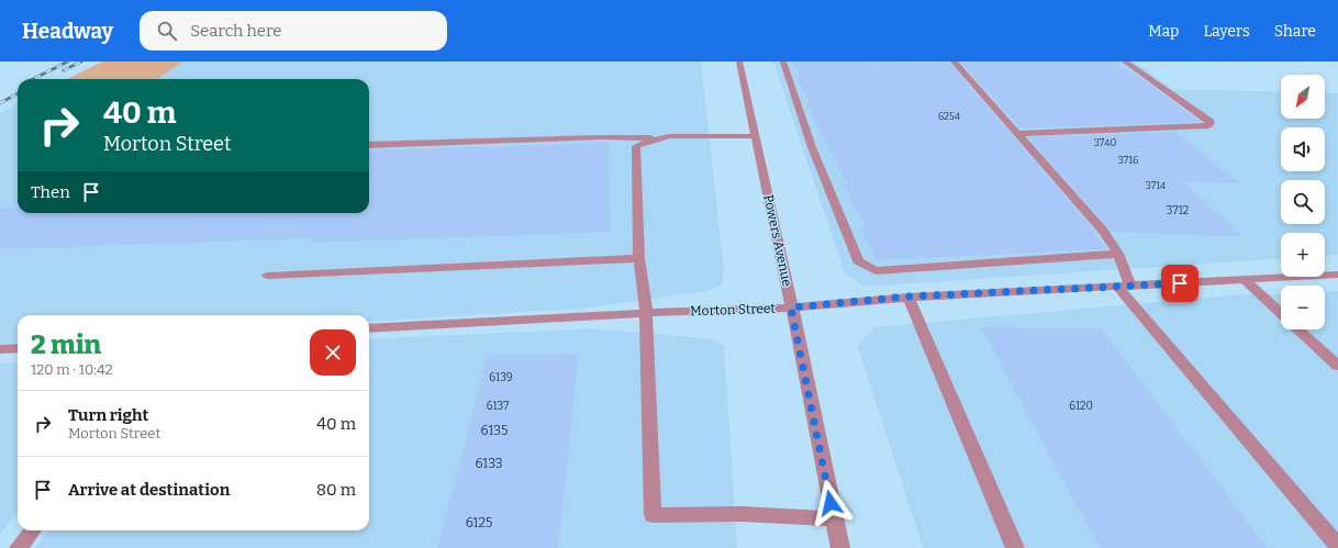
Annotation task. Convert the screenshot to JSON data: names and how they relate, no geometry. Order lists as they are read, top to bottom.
{
  "streets": {
    "street": ["Powers Avenue", "Morton Street"]
  },
  "crossings": [
    ["Powers Avenue", "Morton Street"]
  ],
  "house_numbers": [
    "6254",
    "3740",
    "3716",
    "3714",
    "3712",
    "6139",
    "6137",
    "6120",
    "6135",
    "6133",
    "6125"
  ],
  "north": "bottom left",
  "page": {
    "header": "Headway",
    "search": "Search here",
    "nav": ["Map", "Layers", "Share"],
    "map_buttons": ["+", "−"],
    "turn": ["40 m", "Morton Street"],
    "then": "Then",
    "heading": ["2 min", "120 m · 10:42"],
    "list": [
      {
        "name": "Turn right",
        "note": "Morton Street",
        "value": "40 m"
      },
      {
        "name": "Arrive at destination",
        "value": "80 m"
      }
    ]
  }
}
